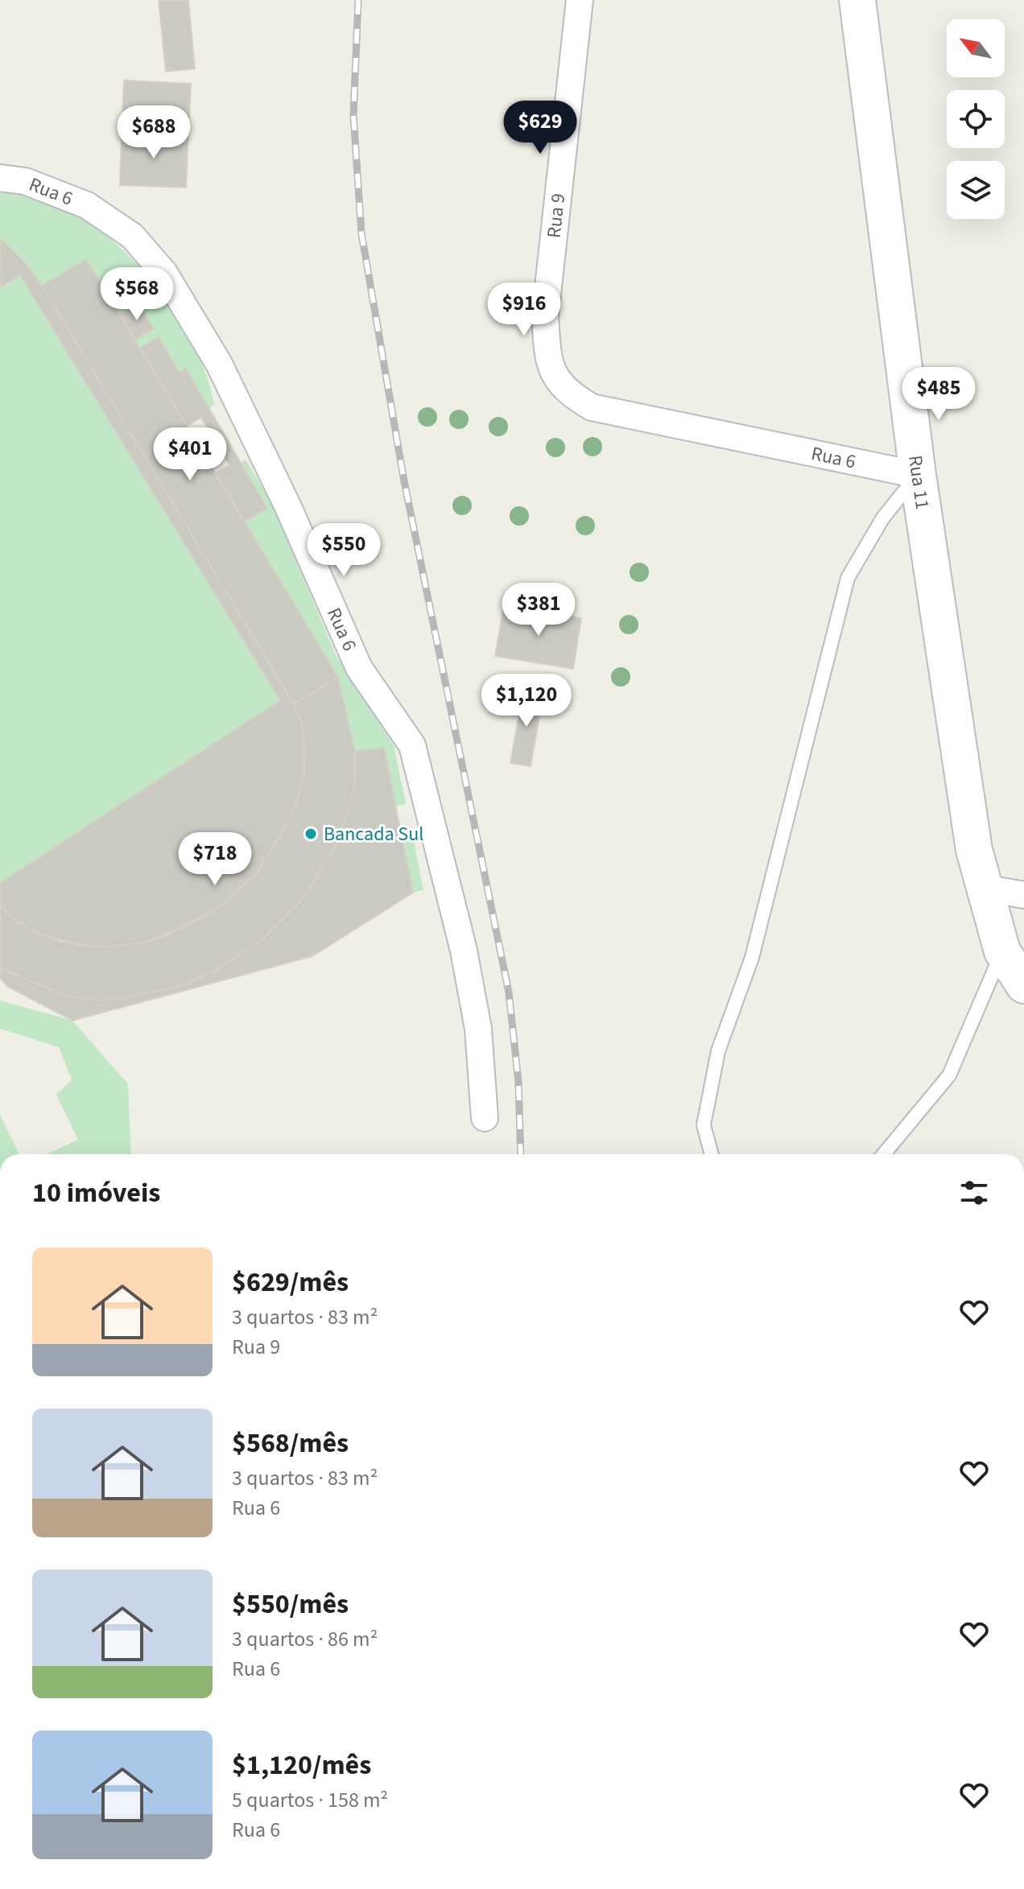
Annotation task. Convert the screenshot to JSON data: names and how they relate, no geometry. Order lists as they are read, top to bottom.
{
  "streets": {
    "street": ["Rua 6", "Rua 9", "Rua 11"]
  },
  "crossings": [
    ["Rua 6", "Rua 9"],
    ["Rua 6", "Rua 11"]
  ],
  "places": ["Bancada Sul"],
  "north": "top left",
  "page": {
    "price": [
      "$629",
      "$688",
      "$568",
      "$916",
      "$485",
      "$401",
      "$550",
      "$381",
      "$1,120",
      "$718"
    ],
    "heading": "10 imóveis",
    "list": [
      {
        "name": "$629/mês",
        "note": "3 quartos · 83 m² · Rua 9"
      },
      {
        "name": "$568/mês",
        "note": "3 quartos · 83 m² · Rua 6"
      },
      {
        "name": "$550/mês",
        "note": "3 quartos · 86 m² · Rua 6"
      },
      {
        "name": "$1,120/mês",
        "note": "5 quartos · 158 m² · Rua 6"
      }
    ]
  }
}
